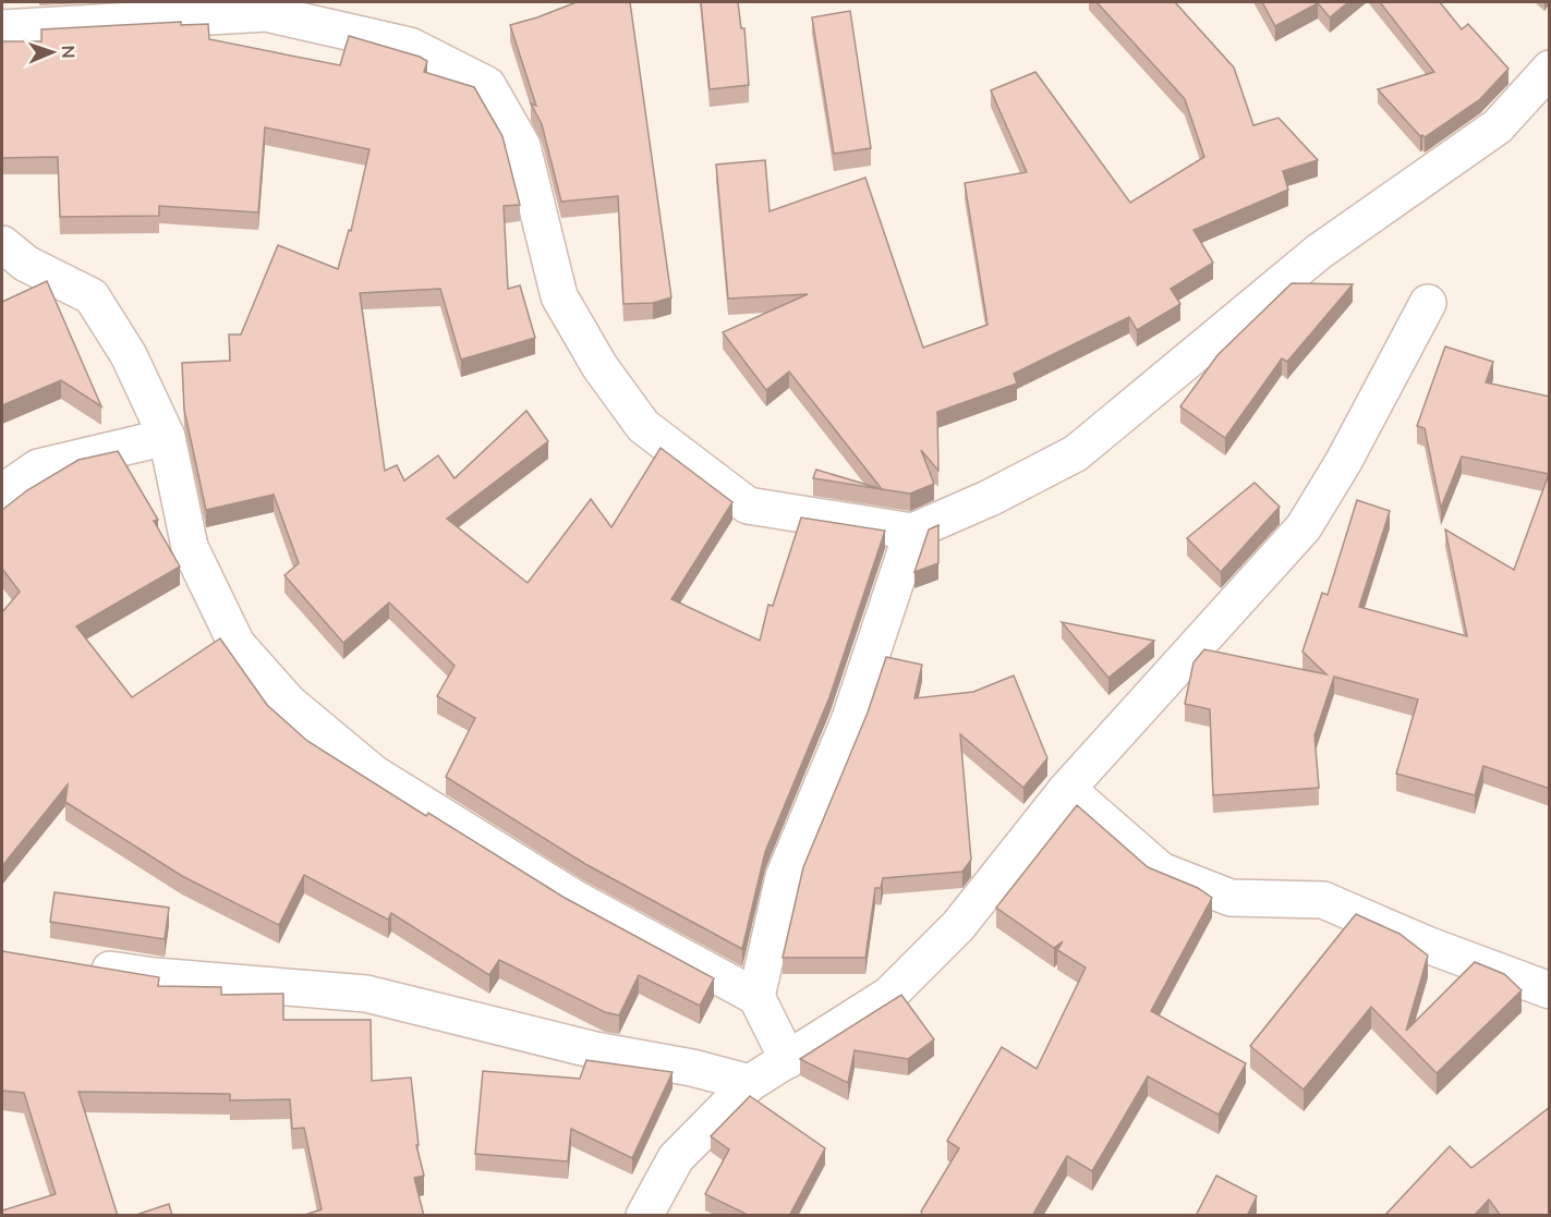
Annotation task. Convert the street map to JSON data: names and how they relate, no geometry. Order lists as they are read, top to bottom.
{
  "north": "right"
}
